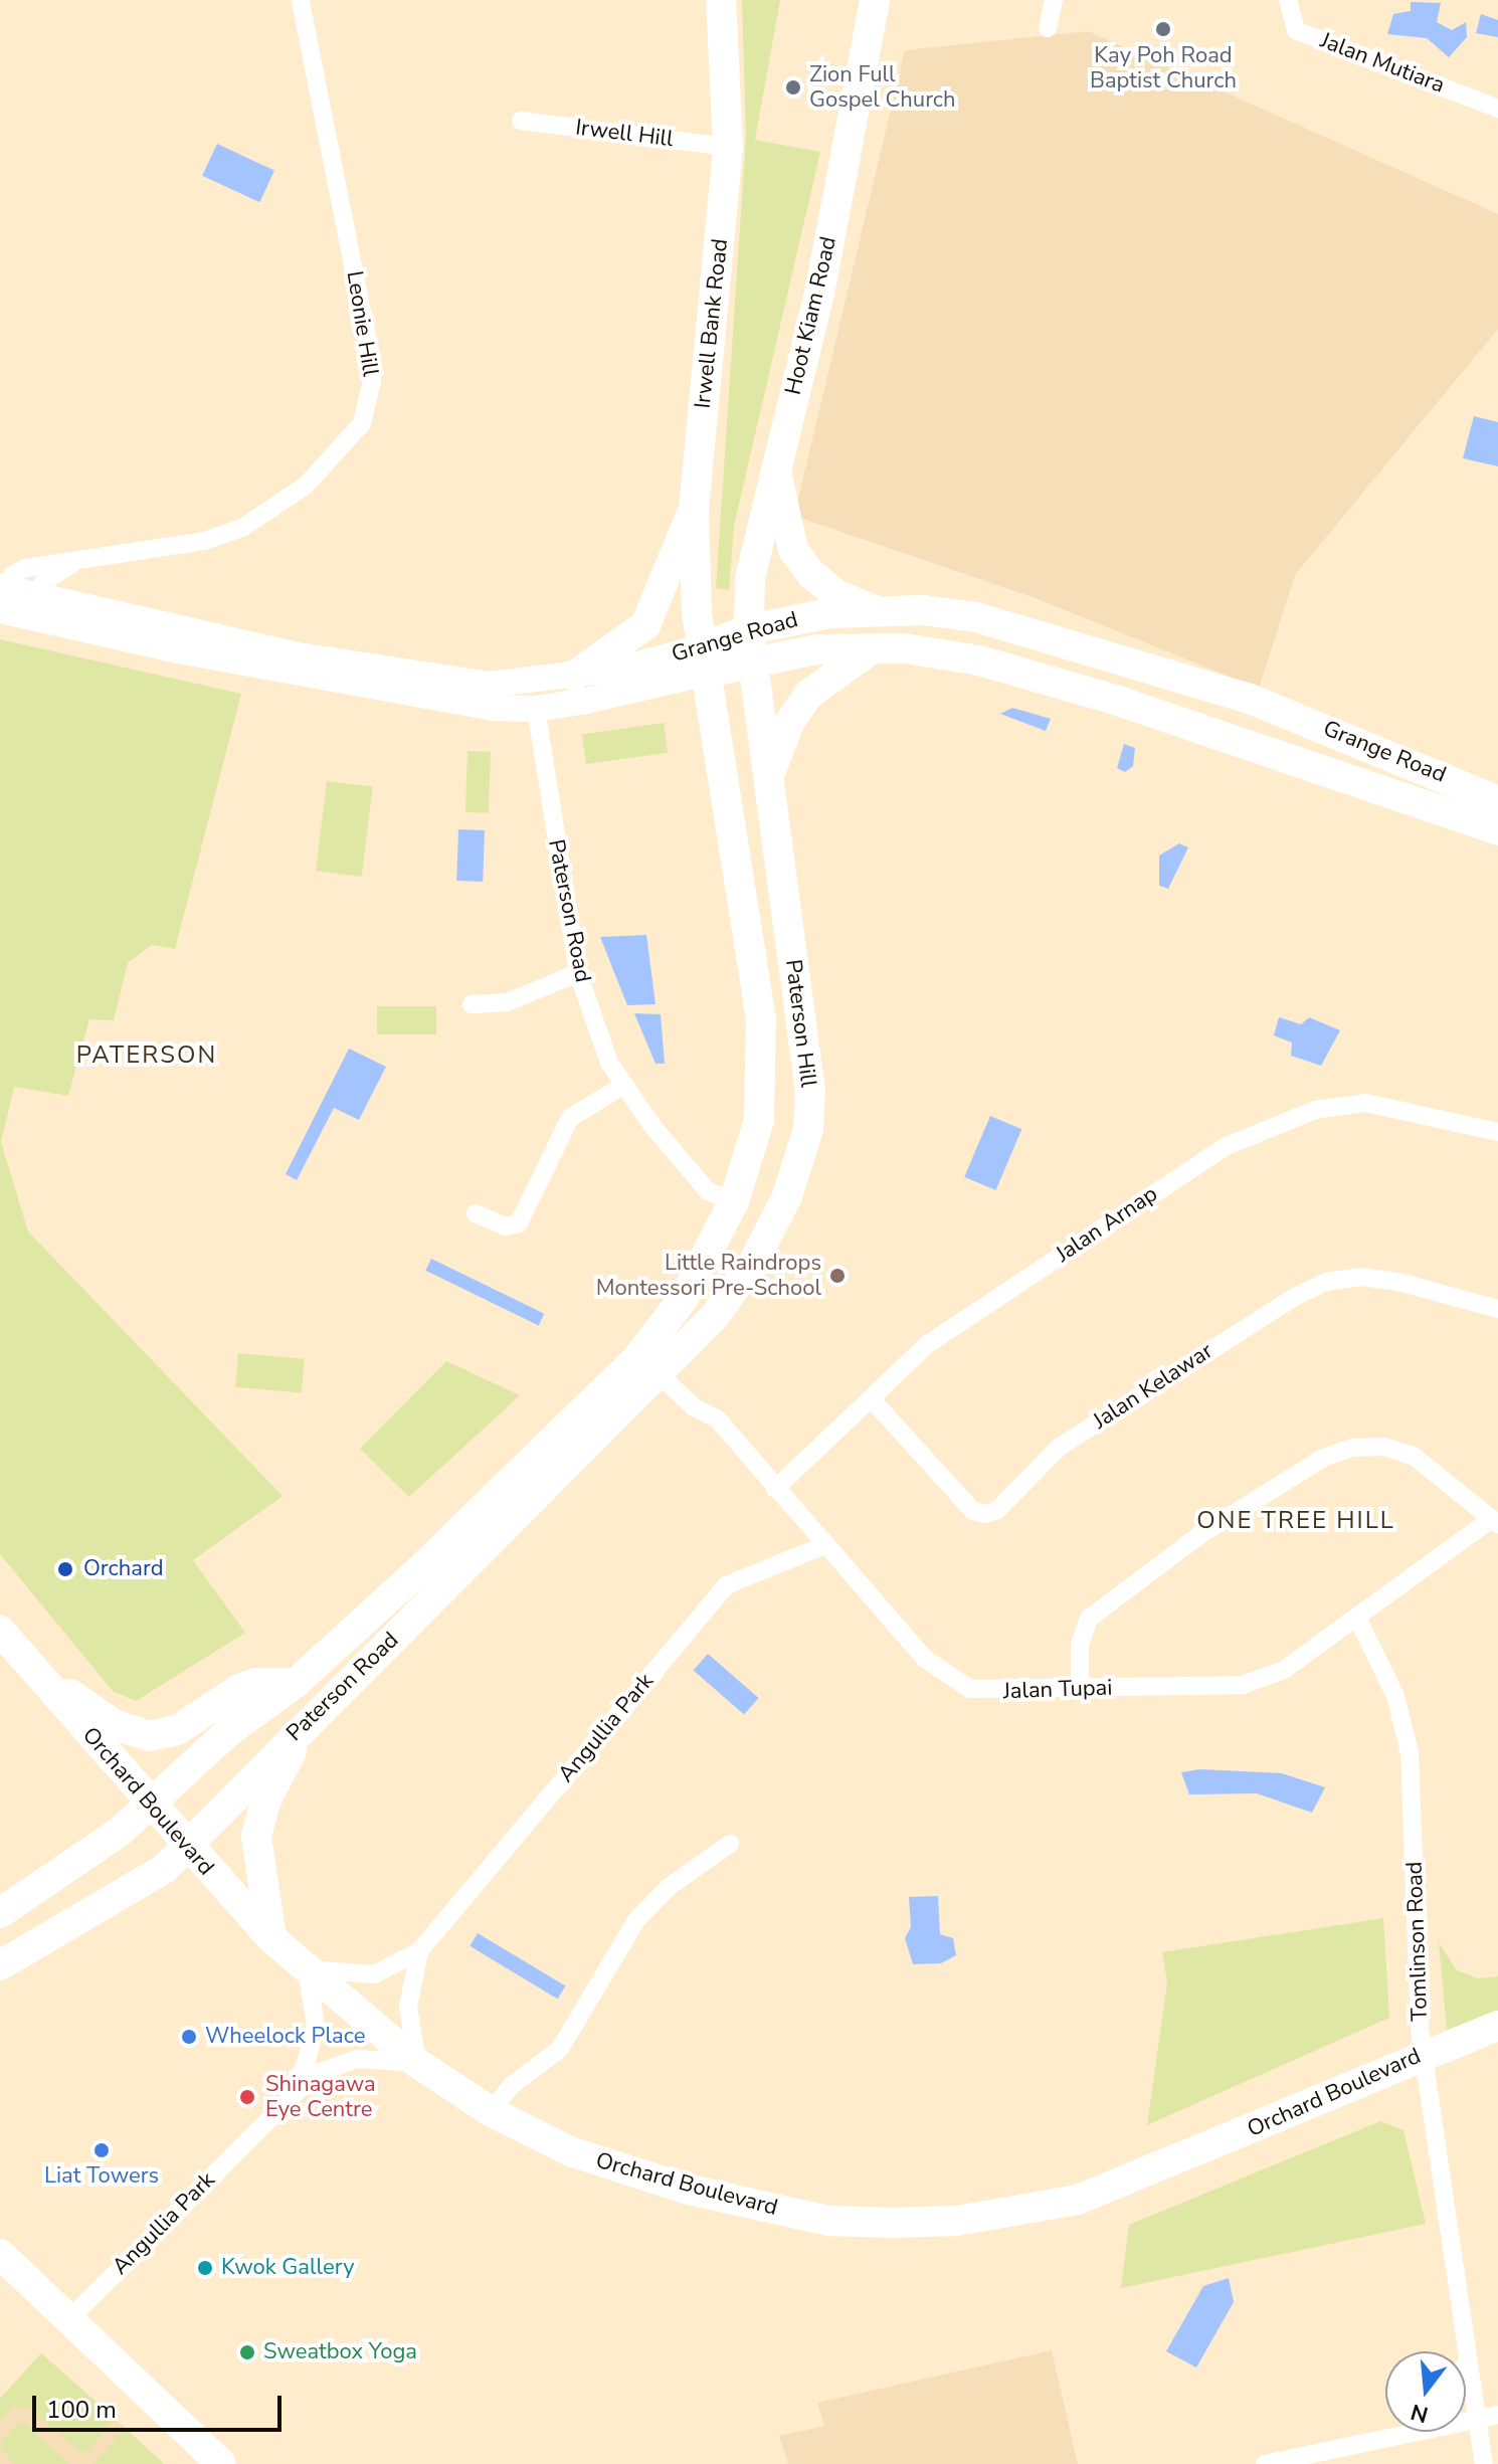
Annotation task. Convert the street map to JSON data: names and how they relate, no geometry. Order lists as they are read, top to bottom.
{
  "streets": {
    "main road": [
      "Hoot Kiam Road",
      "Irwell Bank Road",
      "Grange Road",
      "Paterson Road",
      "Paterson Hill",
      "Orchard Boulevard"
    ],
    "street": [
      "Jalan Mutiara",
      "Irwell Hill",
      "Leonie Hill",
      "Jalan Arnap",
      "Jalan Kelawar",
      "Jalan Tupai",
      "Angullia Park",
      "Tomlinson Road"
    ]
  },
  "crossings": [
    ["Irwell Hill", "Irwell Bank Road"],
    ["Hoot Kiam Road", "Grange Road"],
    ["Hoot Kiam Road", "Paterson Hill"],
    ["Leonie Hill", "Grange Road"],
    ["Irwell Bank Road", "Grange Road"],
    ["Irwell Bank Road", "Paterson Hill"],
    ["Grange Road", "Paterson Road"],
    ["Grange Road", "Paterson Hill"],
    ["Paterson Road", "Paterson Hill"],
    ["Paterson Road", "Jalan Tupai"],
    ["Paterson Road", "Orchard Boulevard"],
    ["Paterson Hill", "Jalan Tupai"],
    ["Jalan Arnap", "Jalan Kelawar"],
    ["Jalan Arnap", "Jalan Tupai"],
    ["Jalan Tupai", "Angullia Park"],
    ["Jalan Tupai", "Tomlinson Road"],
    ["Angullia Park", "Orchard Boulevard"],
    ["Orchard Boulevard", "Tomlinson Road"]
  ],
  "districts": ["PATERSON", "ONE TREE HILL"],
  "places": [
    "Kay Poh Road Baptist Church",
    "Zion Full Gospel Church",
    "Little Raindrops Montessori Pre-School",
    "Orchard",
    "Wheelock Place",
    "Shinagawa Eye Centre",
    "Liat Towers",
    "Kwok Gallery",
    "Sweatbox Yoga"
  ],
  "scale_bar": "100 m",
  "north": "bottom"
}
